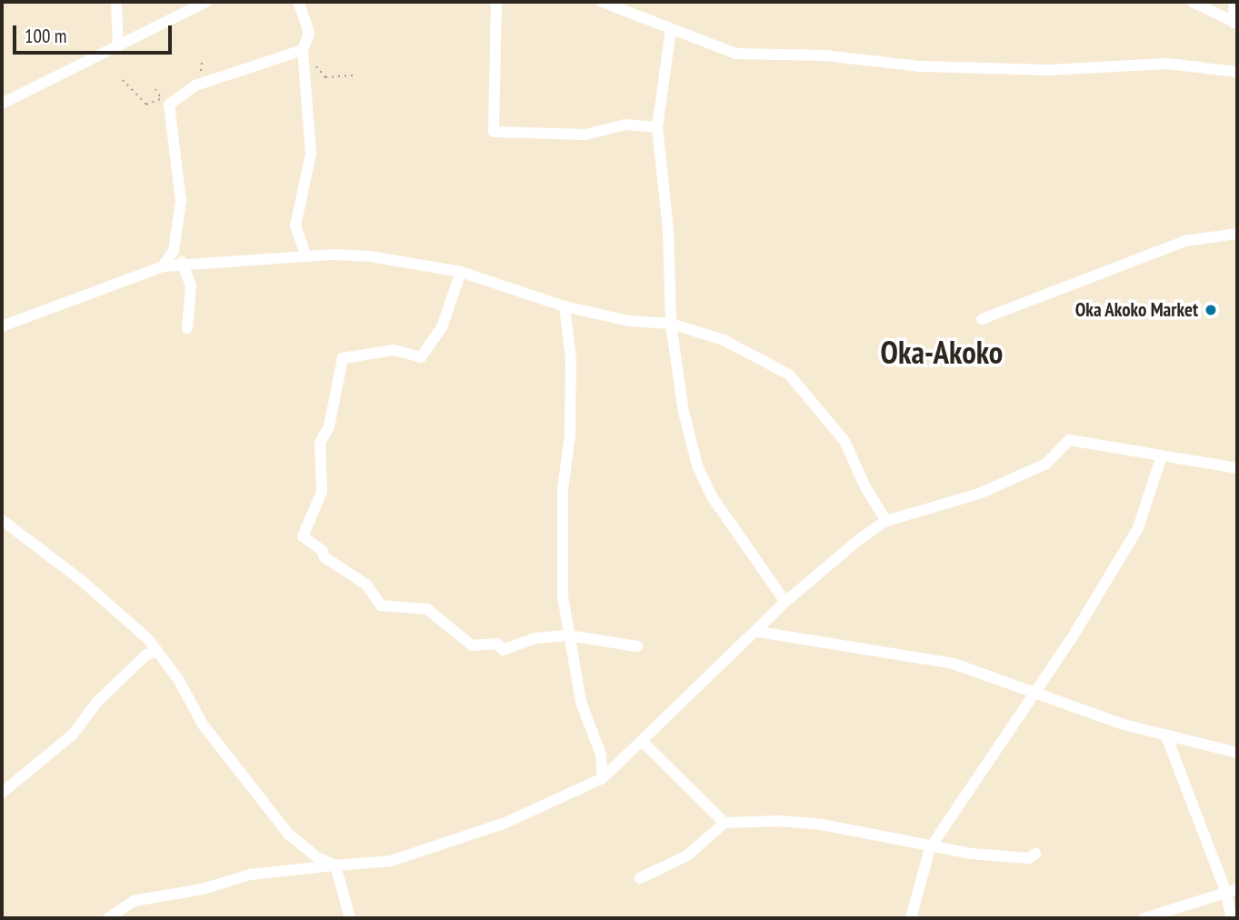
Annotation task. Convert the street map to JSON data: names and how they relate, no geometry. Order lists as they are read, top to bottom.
{
  "districts": ["Oka-Akoko"],
  "places": ["Oka Akoko Market"],
  "scale_bar": "100 m"
}
